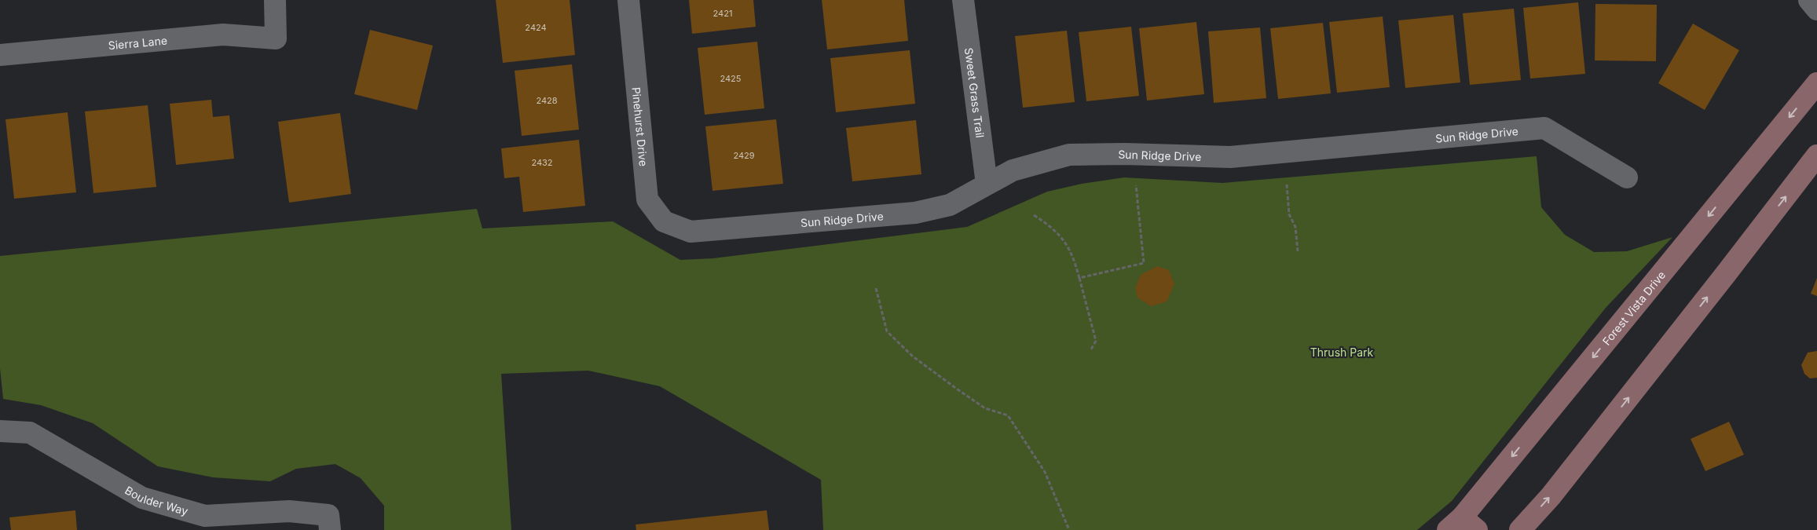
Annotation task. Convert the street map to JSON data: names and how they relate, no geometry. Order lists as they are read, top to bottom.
{
  "streets": {
    "main road": ["Forest Vista Drive"],
    "street": [
      "Sierra Lane",
      "Sweet Grass Trail",
      "Pinehurst Drive",
      "Sun Ridge Drive",
      "Boulder Way"
    ]
  },
  "crossings": [
    ["Sweet Grass Trail", "Sun Ridge Drive"],
    ["Pinehurst Drive", "Sun Ridge Drive"]
  ],
  "parks": ["Thrush Park"],
  "house_numbers": [
    "2421",
    "2424",
    "2425",
    "2428",
    "2429",
    "2432"
  ]
}
